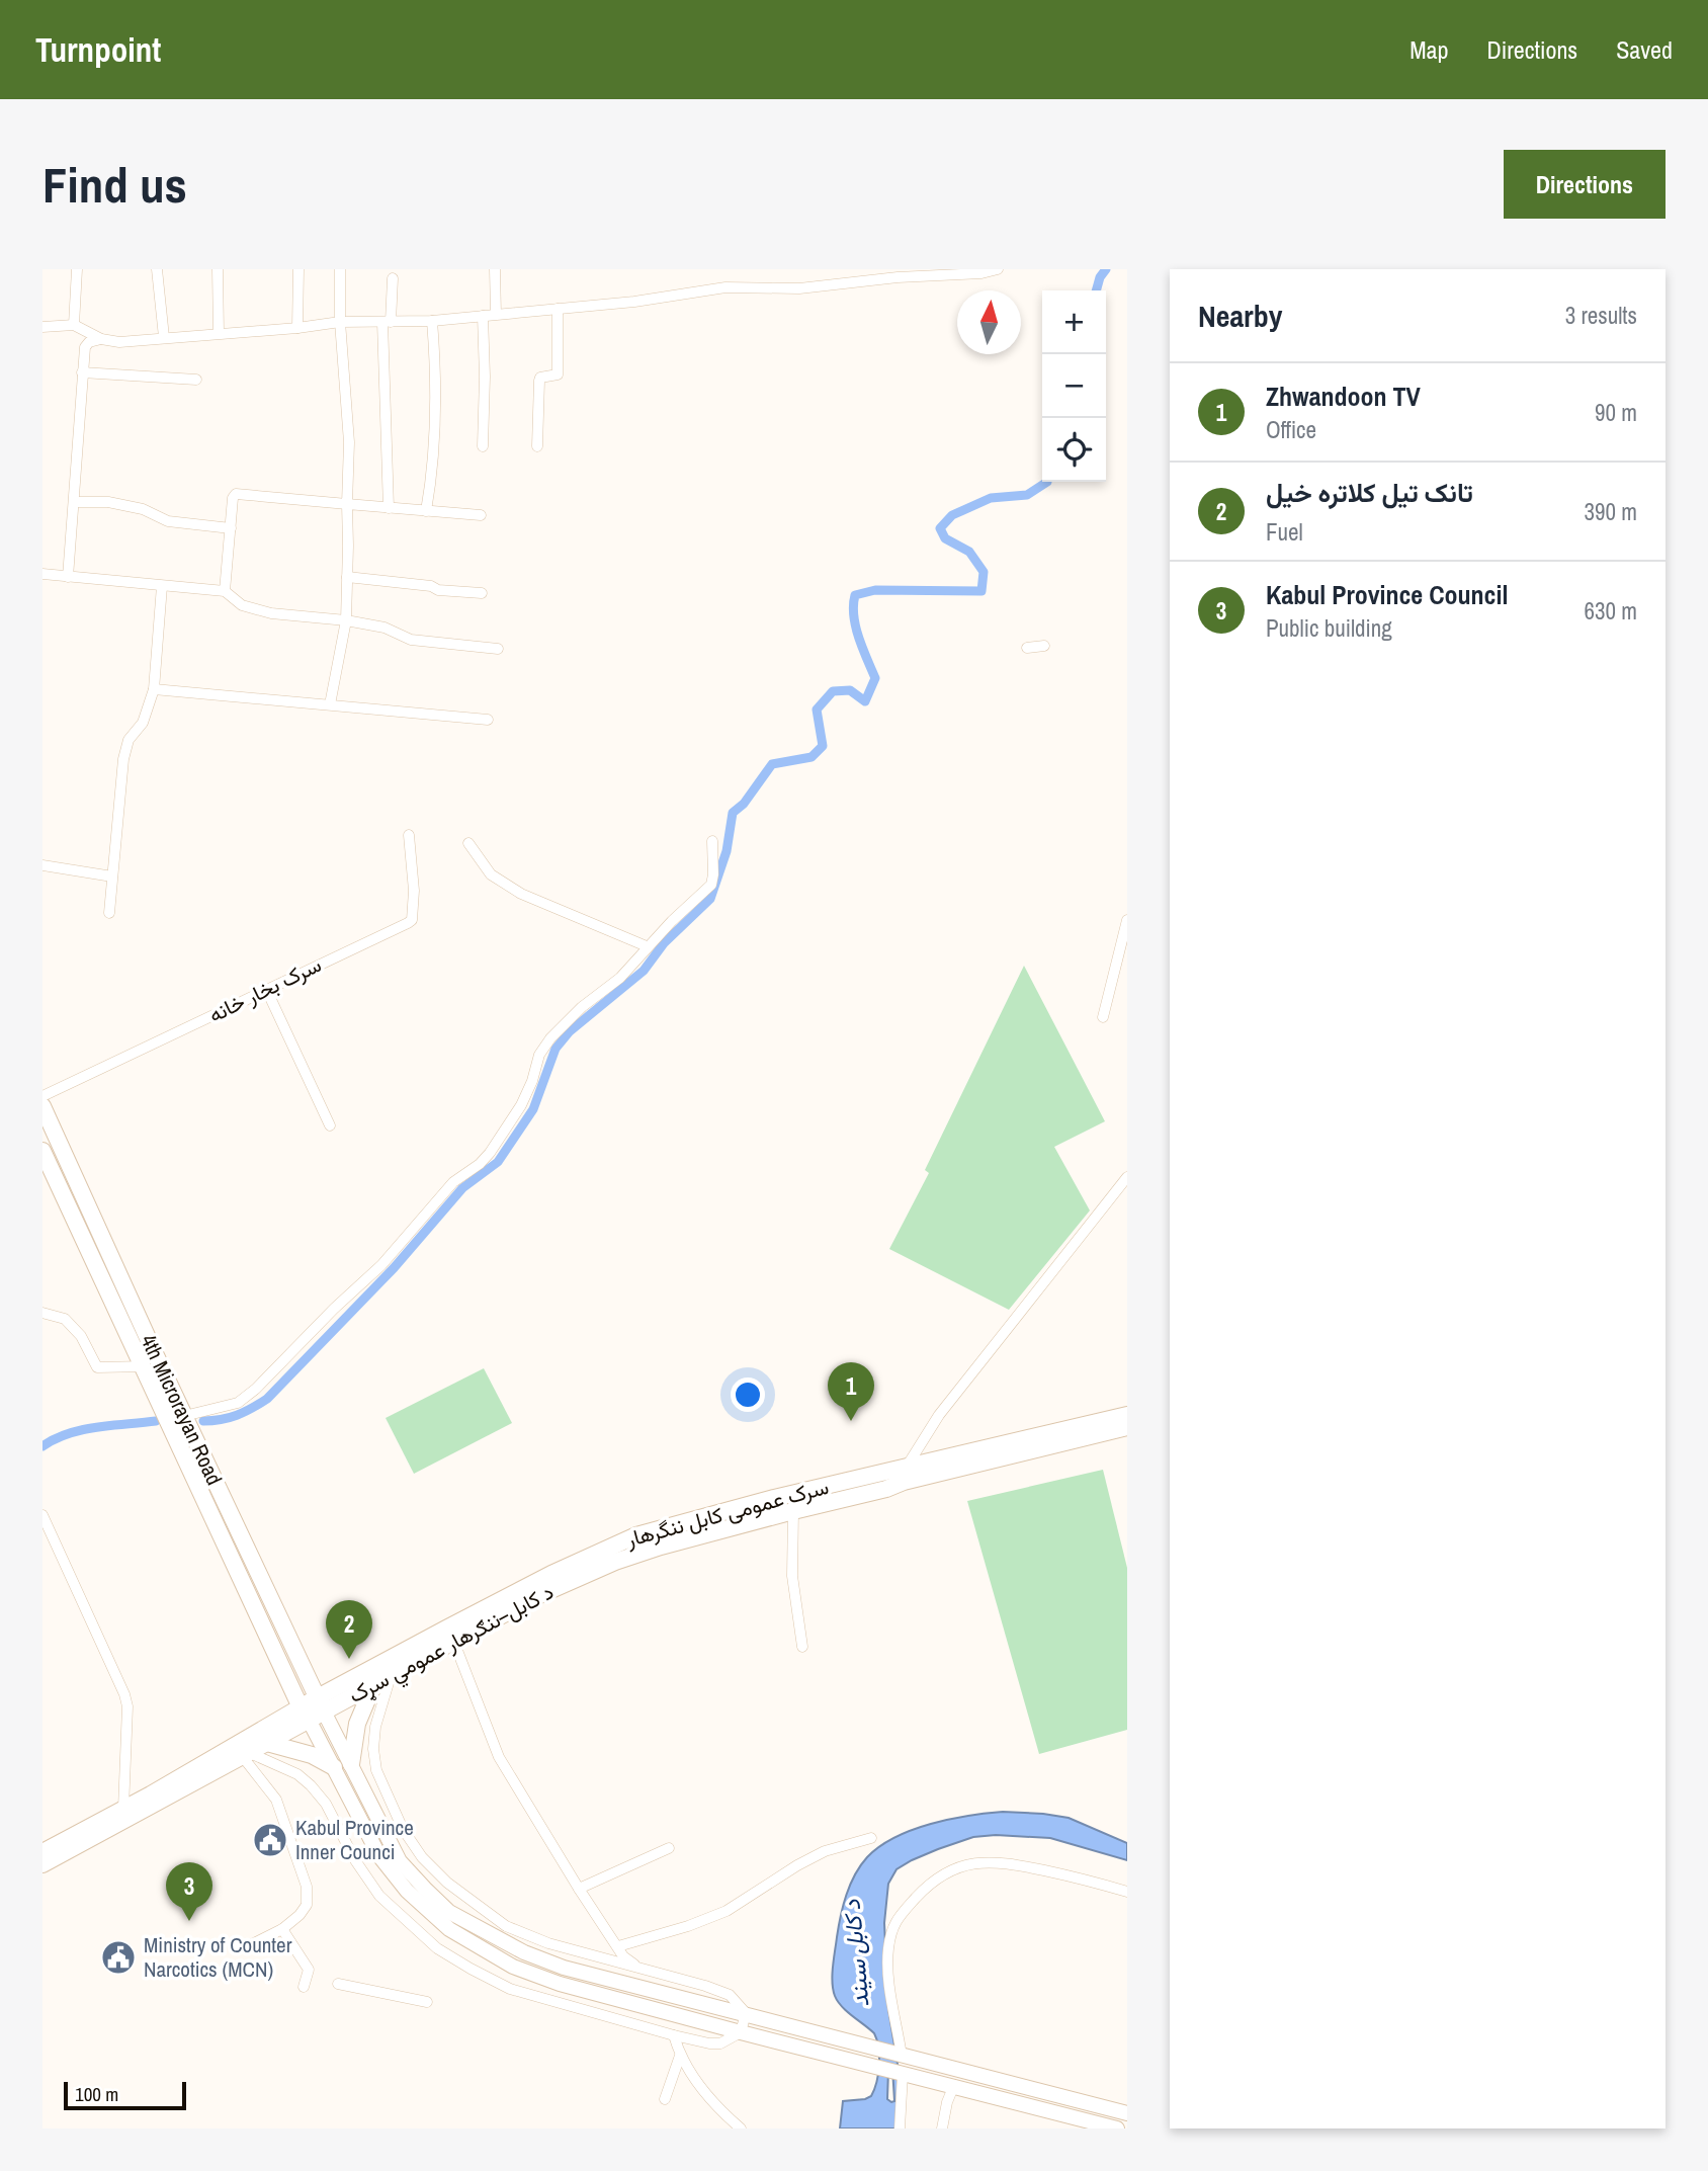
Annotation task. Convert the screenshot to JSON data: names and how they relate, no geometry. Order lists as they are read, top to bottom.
{
  "streets": {
    "main road": ["4th Microrayan Road", "سرک عمومی کابل ننگرهار", "د کابل–ننګرهار عمومي سړک"],
    "street": ["سرک بخار خانه"]
  },
  "crossings": [
    ["4th Microrayan Road", "سرک عمومی کابل ننگرهار"],
    ["4th Microrayan Road", "د کابل–ننګرهار عمومي سړک"],
    ["سرک عمومی کابل ننگرهار", "د کابل–ننګرهار عمومي سړک"]
  ],
  "water": ["د کابل سيند"],
  "places": {
    "public building": ["Kabul Province Inner Counci", "Ministry of Counter Narcotics (MCN)"]
  },
  "scale_bar": "100 m",
  "north": "top",
  "page": {
    "header": "Turnpoint",
    "nav": ["Map", "Directions", "Saved"],
    "buttons": "Directions",
    "title": "Find us",
    "heading": ["Nearby", "3 results"],
    "map_buttons": ["+", "−"],
    "list": [
      {
        "mark": "1",
        "name": "Zhwandoon TV",
        "note": "Office",
        "value": "90 m"
      },
      {
        "mark": "2",
        "name": "تانک تیل کلاتره خیل",
        "note": "Fuel",
        "value": "390 m"
      },
      {
        "mark": "3",
        "name": "Kabul Province Council",
        "note": "Public building",
        "value": "630 m"
      }
    ],
    "pins": ["1", "2", "3"],
    "scale": "100 m"
  }
}
